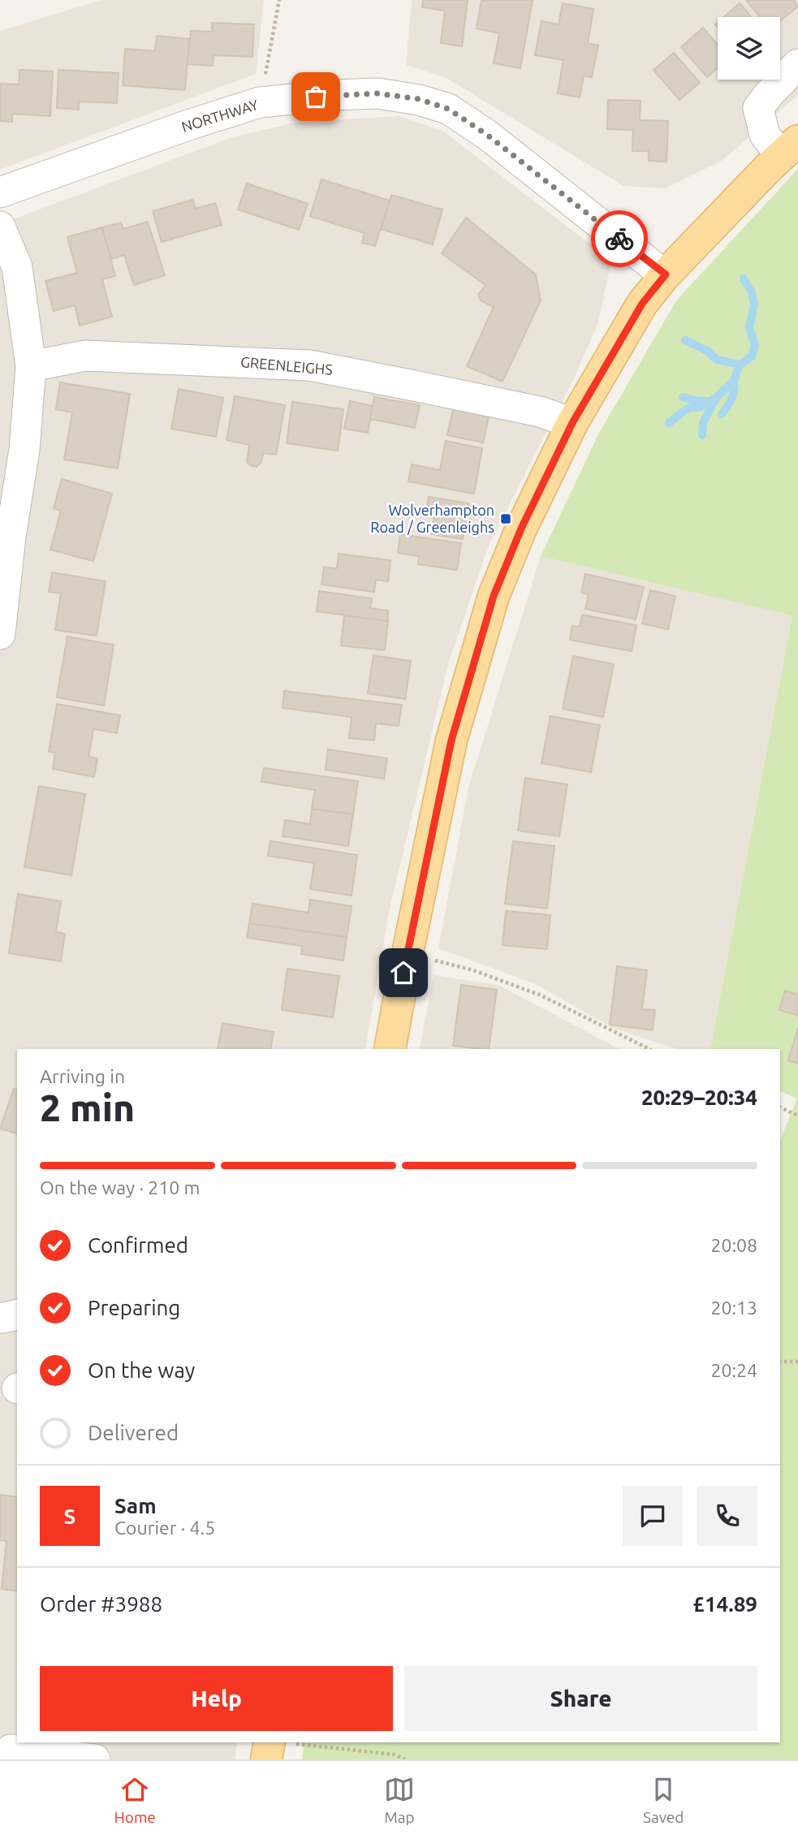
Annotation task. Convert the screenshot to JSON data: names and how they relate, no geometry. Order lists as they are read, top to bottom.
{
  "streets": {
    "street": ["NORTHWAY", "GREENLEIGHS"]
  },
  "places": {
    "transit": ["Wolverhampton Road / Greenleighs"]
  },
  "page": {
    "heading": ["2 min", "Arriving in", "20:29–20:34"],
    "panel": [
      "Sam",
      "Courier · 4.5",
      "Order #3988",
      "£14.89"
    ],
    "bar": "On the way · 210 m",
    "list": [
      ["Confirmed", "20:08"],
      ["Preparing", "20:13"],
      ["On the way", "20:24"],
      "Delivered"
    ],
    "round": "S",
    "buttons": ["Help", "Share"],
    "tabs": ["Home", "Map", "Saved"]
  }
}
